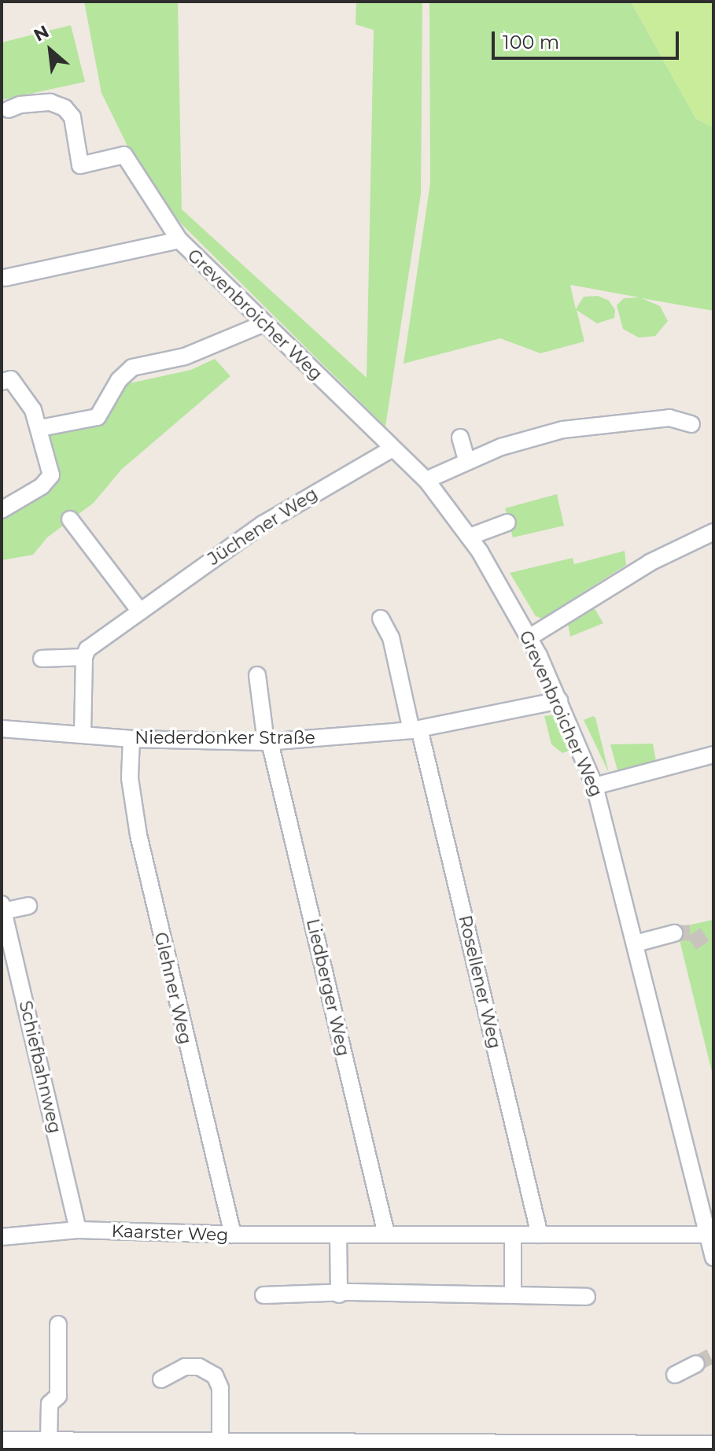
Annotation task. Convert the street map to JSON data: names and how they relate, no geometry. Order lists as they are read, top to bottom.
{
  "streets": {
    "street": [
      "Grevenbroicher Weg",
      "Jüchener Weg",
      "Niederdonker Straße",
      "Rosellener Weg",
      "Liedberger Weg",
      "Glehner Weg",
      "Schiefbahnweg",
      "Kaarster Weg"
    ]
  },
  "crossings": [
    ["Grevenbroicher Weg", "Jüchener Weg"],
    ["Grevenbroicher Weg", "Niederdonker Straße"],
    ["Grevenbroicher Weg", "Kaarster Weg"],
    ["Niederdonker Straße", "Rosellener Weg"],
    ["Niederdonker Straße", "Liedberger Weg"],
    ["Niederdonker Straße", "Glehner Weg"],
    ["Rosellener Weg", "Kaarster Weg"],
    ["Liedberger Weg", "Kaarster Weg"],
    ["Glehner Weg", "Kaarster Weg"],
    ["Schiefbahnweg", "Kaarster Weg"]
  ],
  "scale_bar": "100 m",
  "north": "top left"
}
